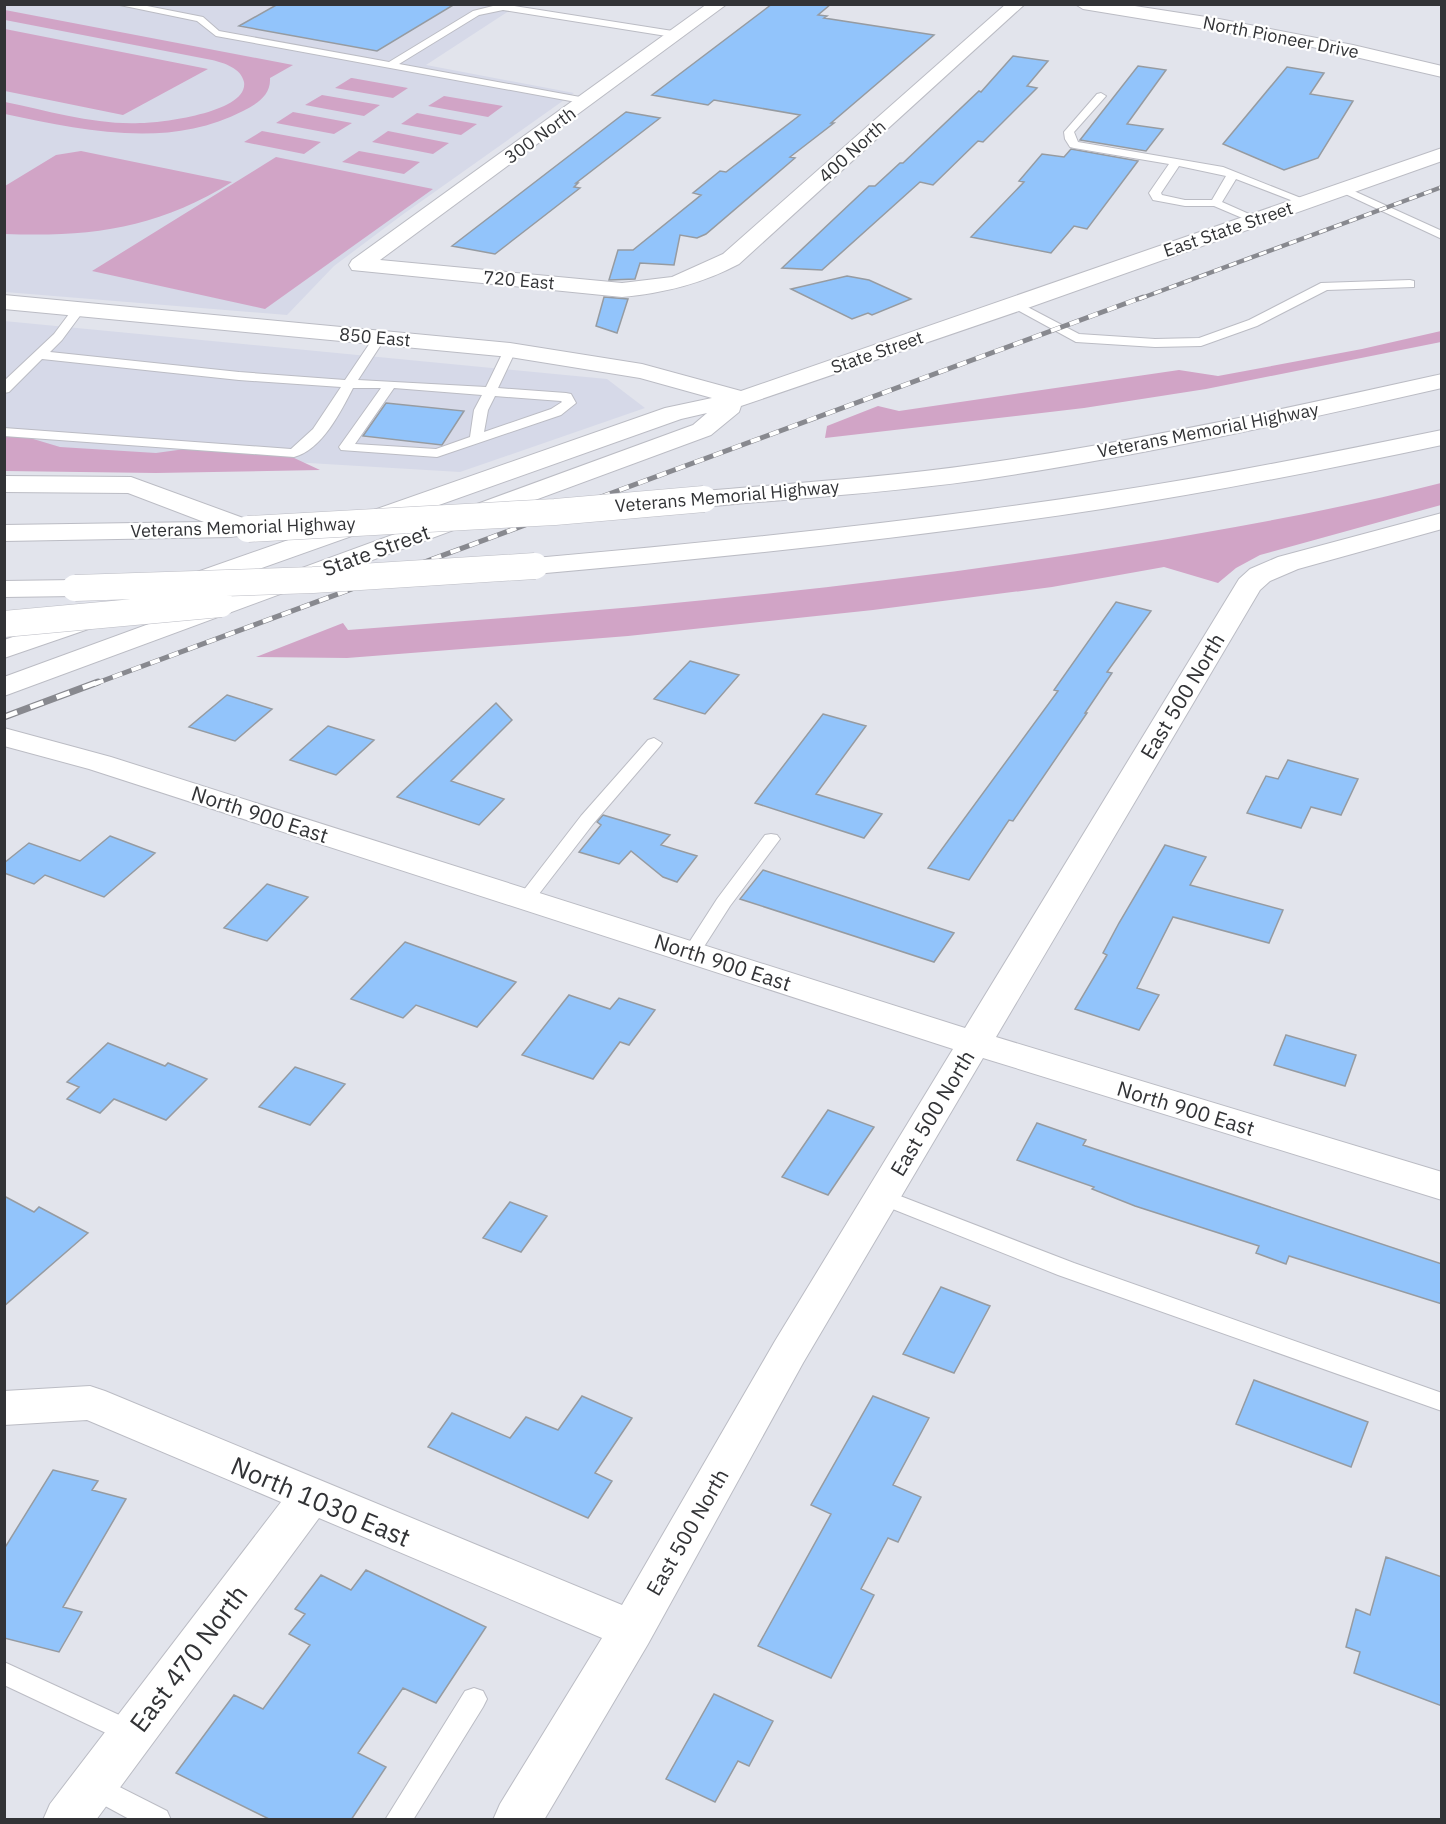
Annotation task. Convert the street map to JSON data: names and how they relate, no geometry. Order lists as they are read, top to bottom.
{
  "streets": {
    "main road": [
      "North Pioneer Drive",
      "300 North",
      "400 North",
      "East State Street",
      "720 East",
      "850 East",
      "State Street",
      "Veterans Memorial Highway",
      "East 500 North",
      "North 900 East",
      "North 1030 East",
      "East 470 North"
    ]
  },
  "crossings": [
    ["300 North", "720 East"],
    ["400 North", "720 East"],
    ["East State Street", "State Street"],
    ["850 East", "State Street"],
    ["East 500 North", "North 900 East"],
    ["East 500 North", "North 1030 East"],
    ["North 1030 East", "East 470 North"]
  ]
}
